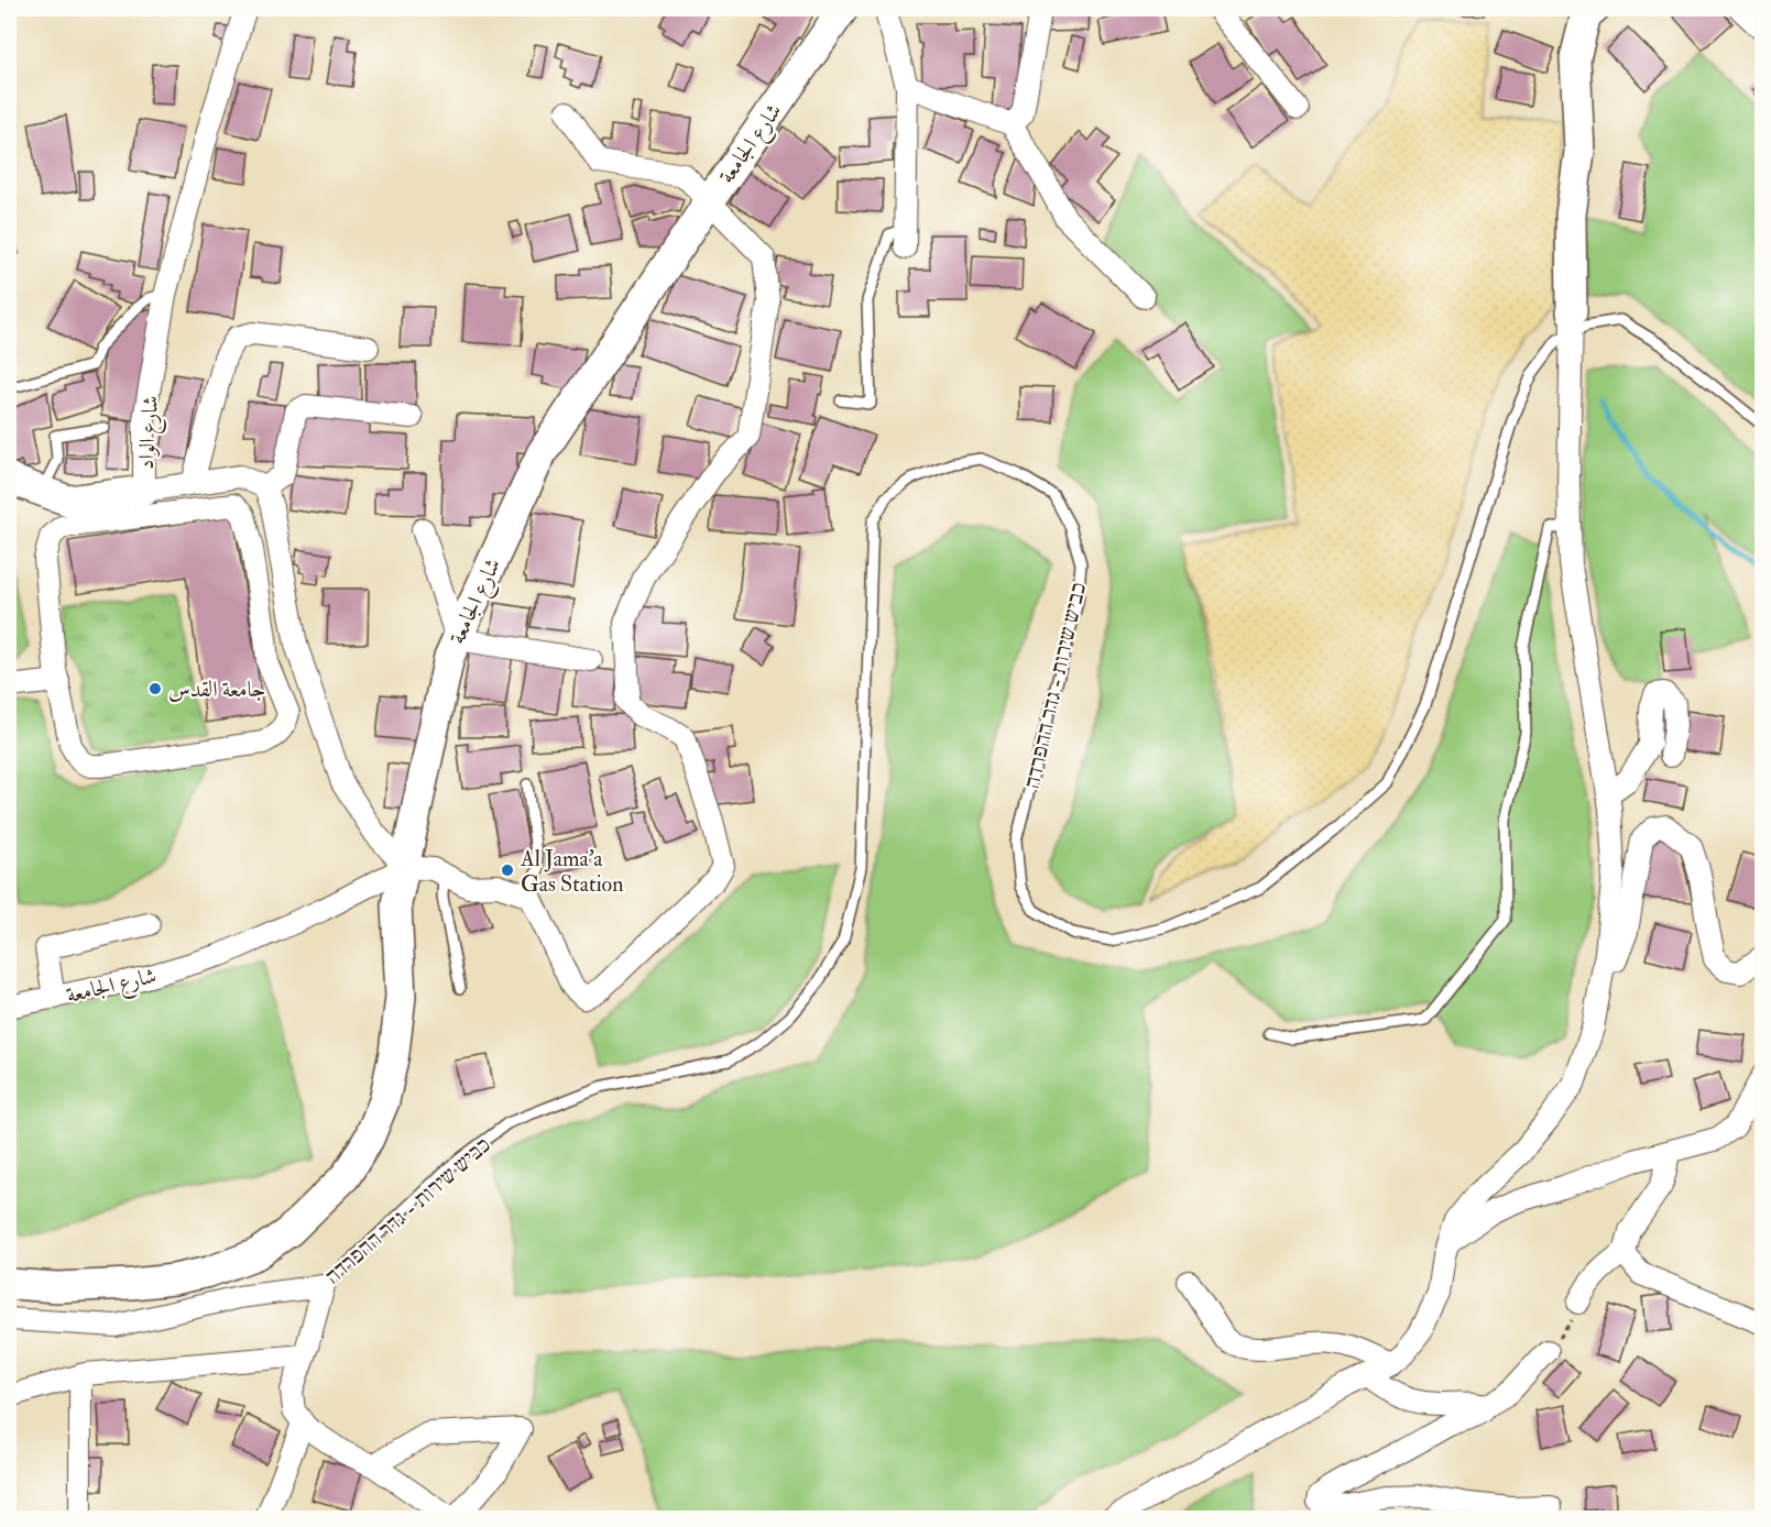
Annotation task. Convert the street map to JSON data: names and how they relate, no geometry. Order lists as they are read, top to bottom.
{
  "streets": {
    "main road": ["شارع الجامعة"],
    "street": ["شارع الواد", "כביש שירות - גדר ההפרדה"]
  },
  "places": ["جامعة القدس", "Al Jama'a Gas Station"]
}
